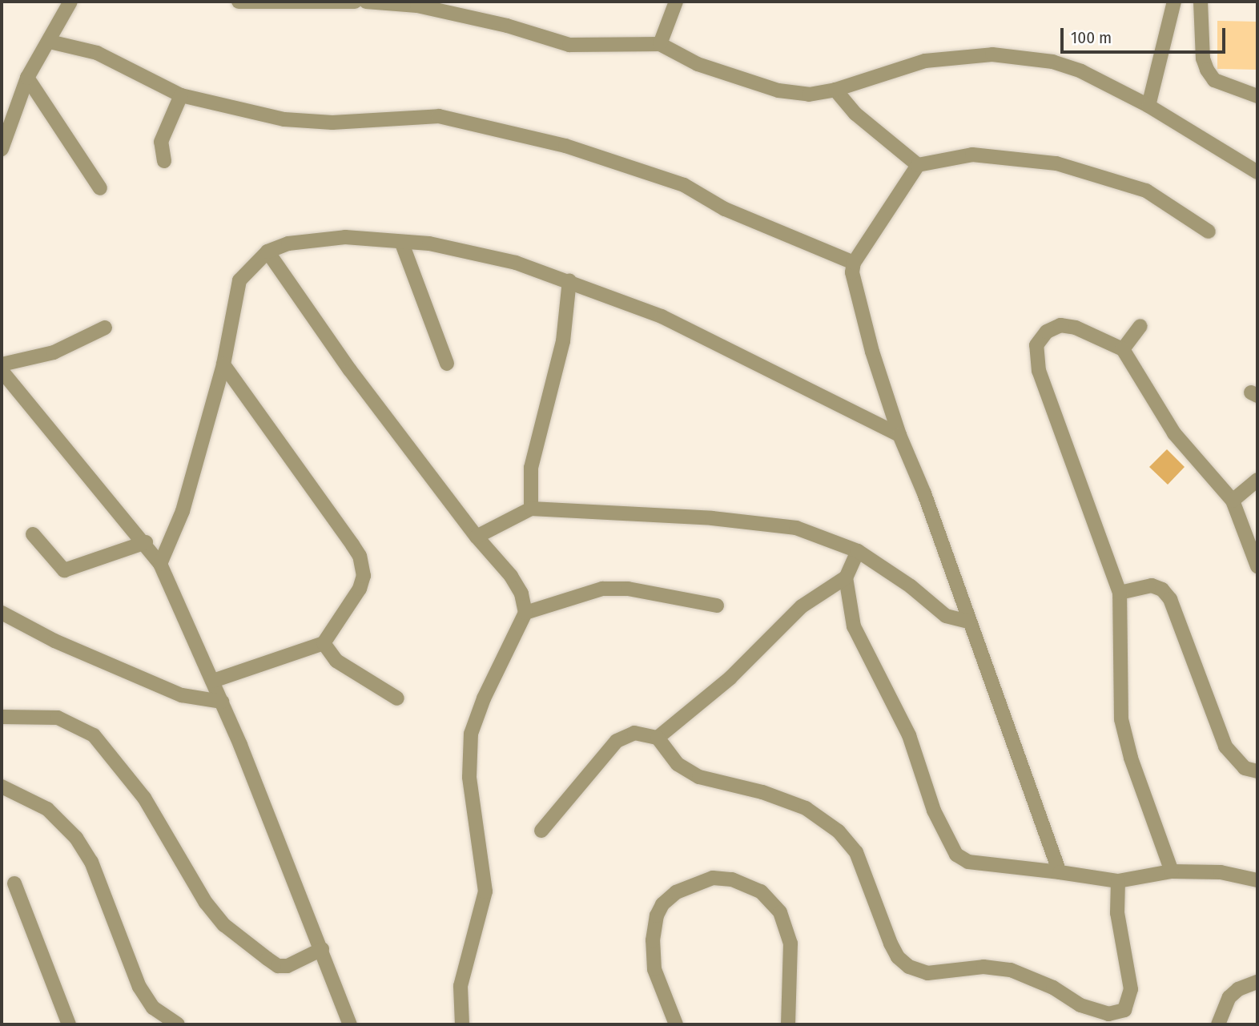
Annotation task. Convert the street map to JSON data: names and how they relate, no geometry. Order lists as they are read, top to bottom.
{
  "scale_bar": "100 m"
}
